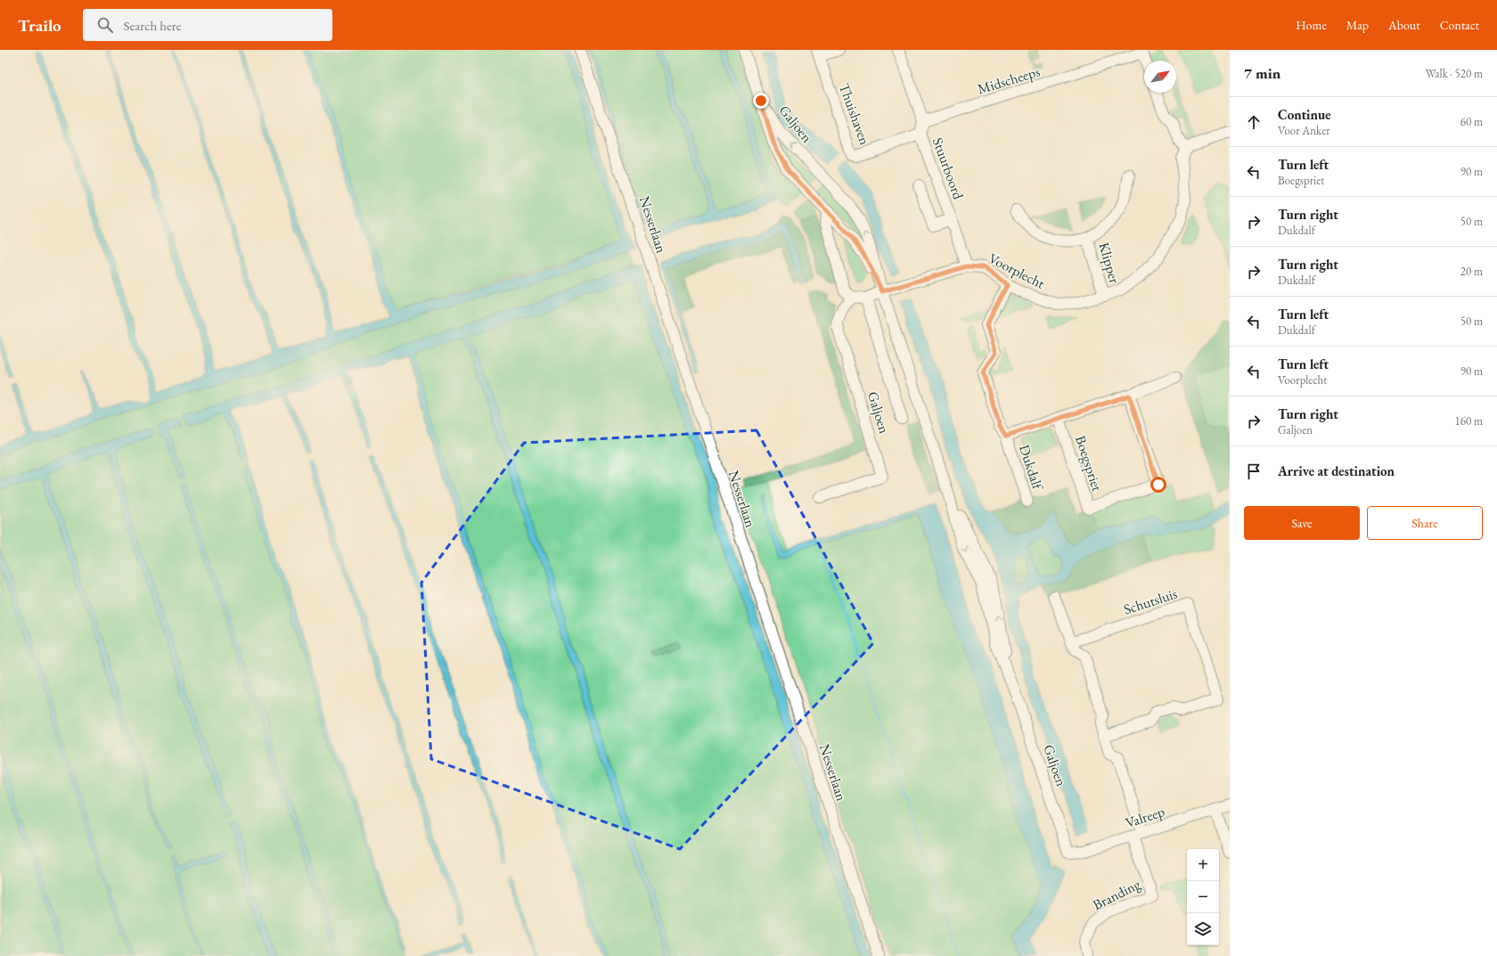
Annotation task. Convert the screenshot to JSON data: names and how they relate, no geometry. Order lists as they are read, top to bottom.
{
  "streets": {
    "street": [
      "Midscheeps",
      "Thuishaven",
      "Galjoen",
      "Stuurboord",
      "Nesserlaan",
      "Klipper",
      "Voorplecht",
      "Boegspriet",
      "Dukdalf",
      "Schutsluis",
      "Valreep",
      "Branding"
    ]
  },
  "crossings": [
    ["Midscheeps", "Stuurboord"],
    ["Thuishaven", "Stuurboord"],
    ["Galjoen", "Voorplecht"],
    ["Galjoen", "Valreep"],
    ["Stuurboord", "Voorplecht"],
    ["Klipper", "Voorplecht"],
    ["Voorplecht", "Dukdalf"],
    ["Valreep", "Branding"]
  ],
  "north": "top right",
  "page": {
    "header": "Trailo",
    "search": "Search here",
    "nav": [
      "Home",
      "Map",
      "About",
      "Contact"
    ],
    "heading": ["7 min", "Walk · 520 m"],
    "list": [
      ["Continue", "Voor Anker", "60 m"],
      ["Turn left", "Boegspriet", "90 m"],
      ["Turn right", "Dukdalf", "50 m"],
      ["Turn right", "Dukdalf", "20 m"],
      ["Turn left", "Dukdalf", "50 m"],
      ["Turn left", "Voorplecht", "90 m"],
      ["Turn right", "Galjoen", "160 m"],
      "Arrive at destination"
    ],
    "buttons": ["Save", "Share"],
    "map_buttons": ["+", "−"]
  }
}
